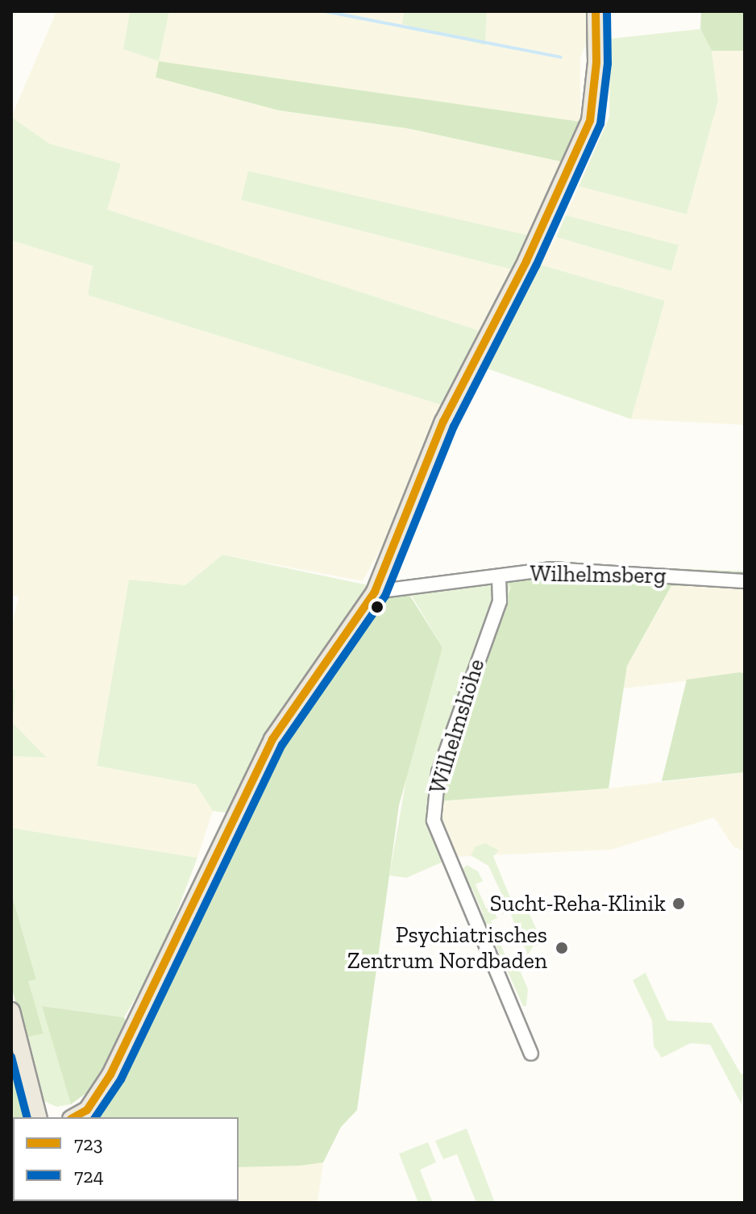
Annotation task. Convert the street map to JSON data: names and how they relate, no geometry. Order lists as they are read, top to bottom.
{
  "streets": {
    "street": ["Wilhelmsberg", "Wilhelmshöhe"]
  },
  "crossings": [
    ["Wilhelmsberg", "Wilhelmshöhe"]
  ],
  "places": ["Sucht-Reha-Klinik", "Psychiatrisches Zentrum Nordbaden"],
  "lines": ["transit line 723", "transit line 724"],
  "legend": ["723", "724"]
}
